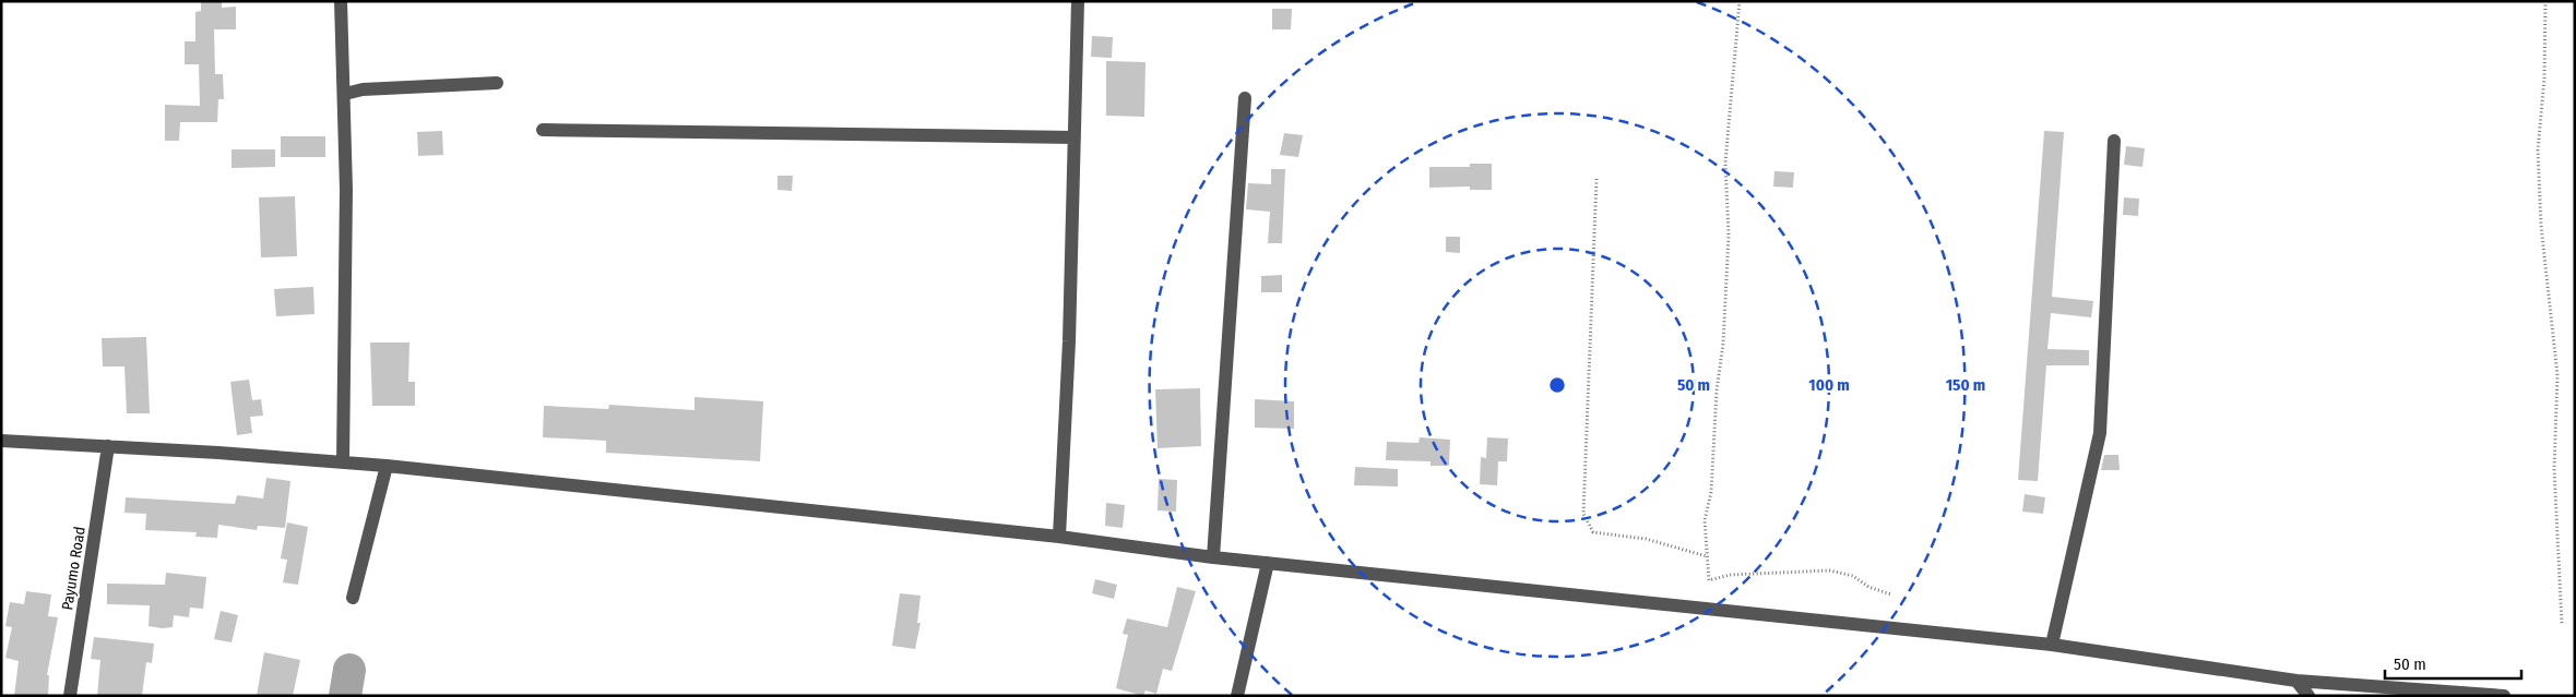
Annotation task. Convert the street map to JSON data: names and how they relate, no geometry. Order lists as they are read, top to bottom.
{
  "streets": {
    "street": ["Payumo Road"]
  },
  "scale_bar": "50 m",
  "rings": ["50 m", "100 m", "150 m"]
}
